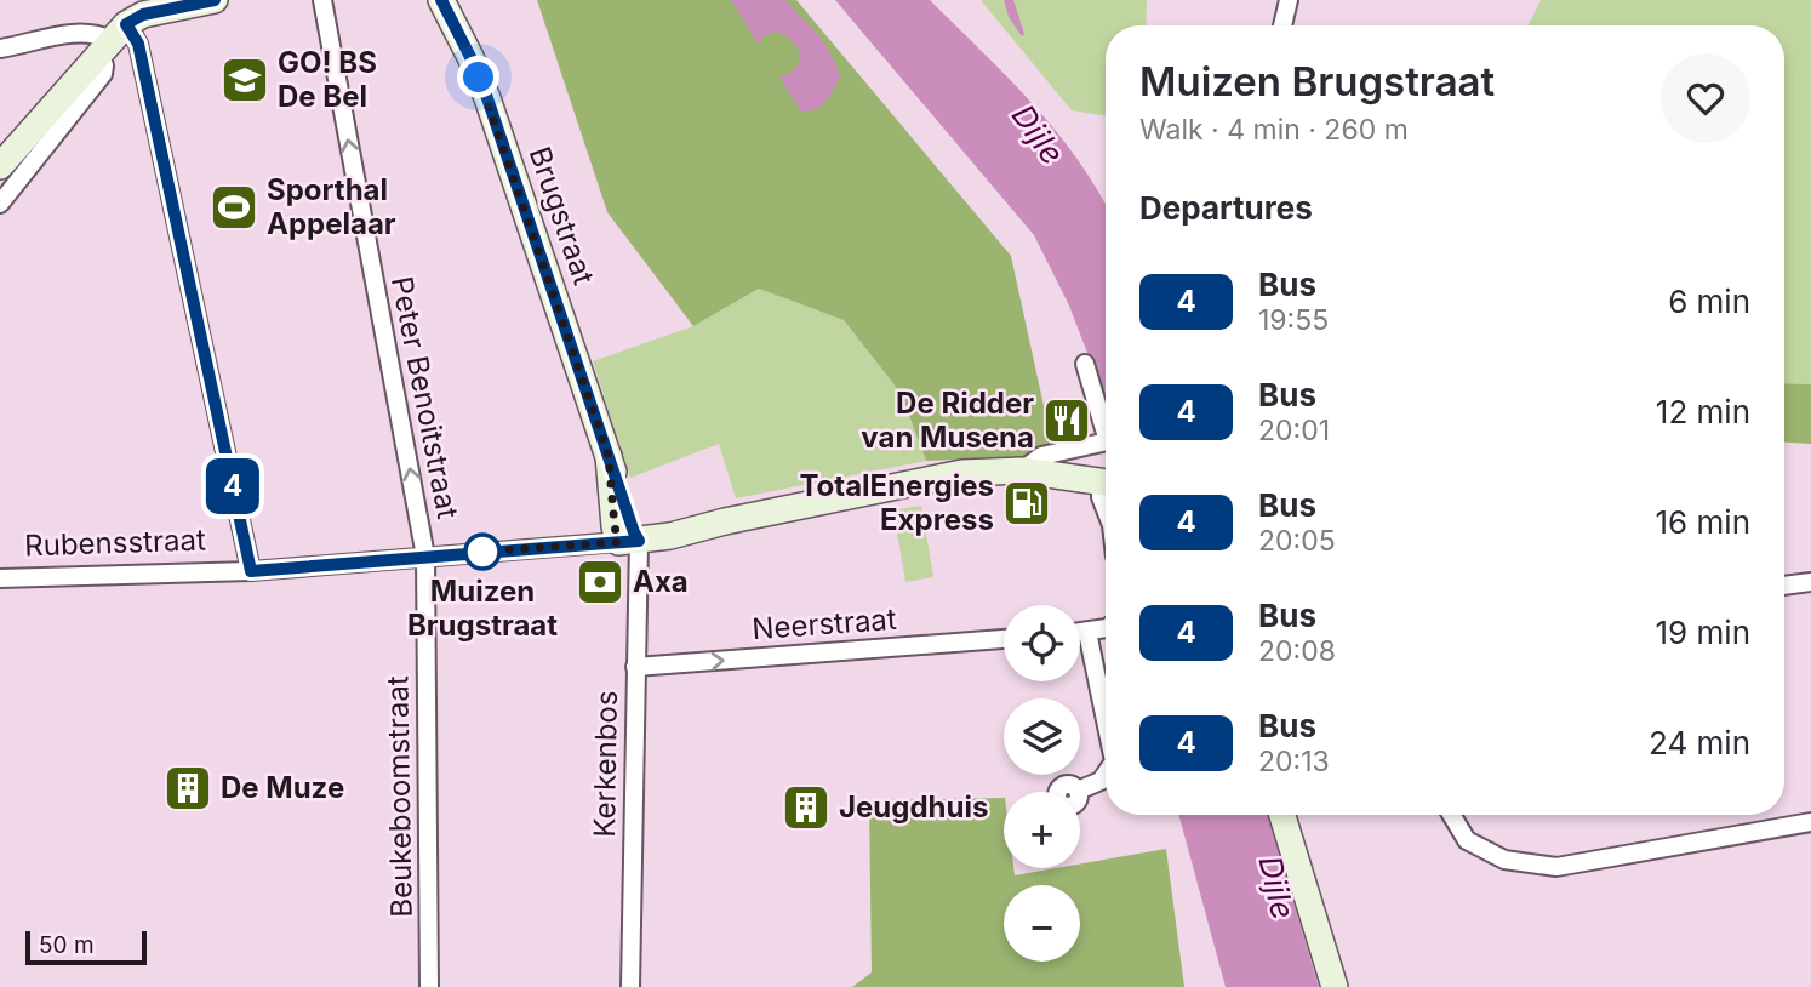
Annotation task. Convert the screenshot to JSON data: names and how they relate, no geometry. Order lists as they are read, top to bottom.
{
  "streets": {
    "street": [
      "Brugstraat",
      "Peter Benoitstraat",
      "Rubensstraat",
      "Neerstraat",
      "Kerkenbos",
      "Beukeboomstraat"
    ]
  },
  "crossings": [
    ["Brugstraat", "Rubensstraat"],
    ["Brugstraat", "Kerkenbos"],
    ["Peter Benoitstraat", "Rubensstraat"],
    ["Peter Benoitstraat", "Beukeboomstraat"],
    ["Rubensstraat", "Kerkenbos"],
    ["Rubensstraat", "Beukeboomstraat"],
    ["Neerstraat", "Kerkenbos"]
  ],
  "one_way": ["Peter Benoitstraat"],
  "water": ["Dijle"],
  "places": {
    "school or university": ["GO! BS De Bel"],
    "sports": ["Sporthal Appelaar"],
    "restaurant": ["De Ridder van Musena"],
    "fuel station": ["TotalEnergies Express"],
    "other": ["Muizen Brugstraat"],
    "bank": ["Axa"],
    "building": ["De Muze", "Jeugdhuis"]
  },
  "lines": ["bus line 4"],
  "scale_bar": "50 m",
  "page": {
    "on_map": "4",
    "heading": [
      ["Muizen Brugstraat", "Walk · 4 min · 260 m"],
      "Departures"
    ],
    "list": [
      {
        "mark": "4",
        "name": "Bus",
        "note": "19:55",
        "value": "6 min"
      },
      {
        "mark": "4",
        "name": "Bus",
        "note": "20:01",
        "value": "12 min"
      },
      {
        "mark": "4",
        "name": "Bus",
        "note": "20:05",
        "value": "16 min"
      },
      {
        "mark": "4",
        "name": "Bus",
        "note": "20:08",
        "value": "19 min"
      },
      {
        "mark": "4",
        "name": "Bus",
        "note": "20:13",
        "value": "24 min"
      }
    ],
    "map_buttons": ["+", "−"],
    "scale": "50 m"
  }
}
